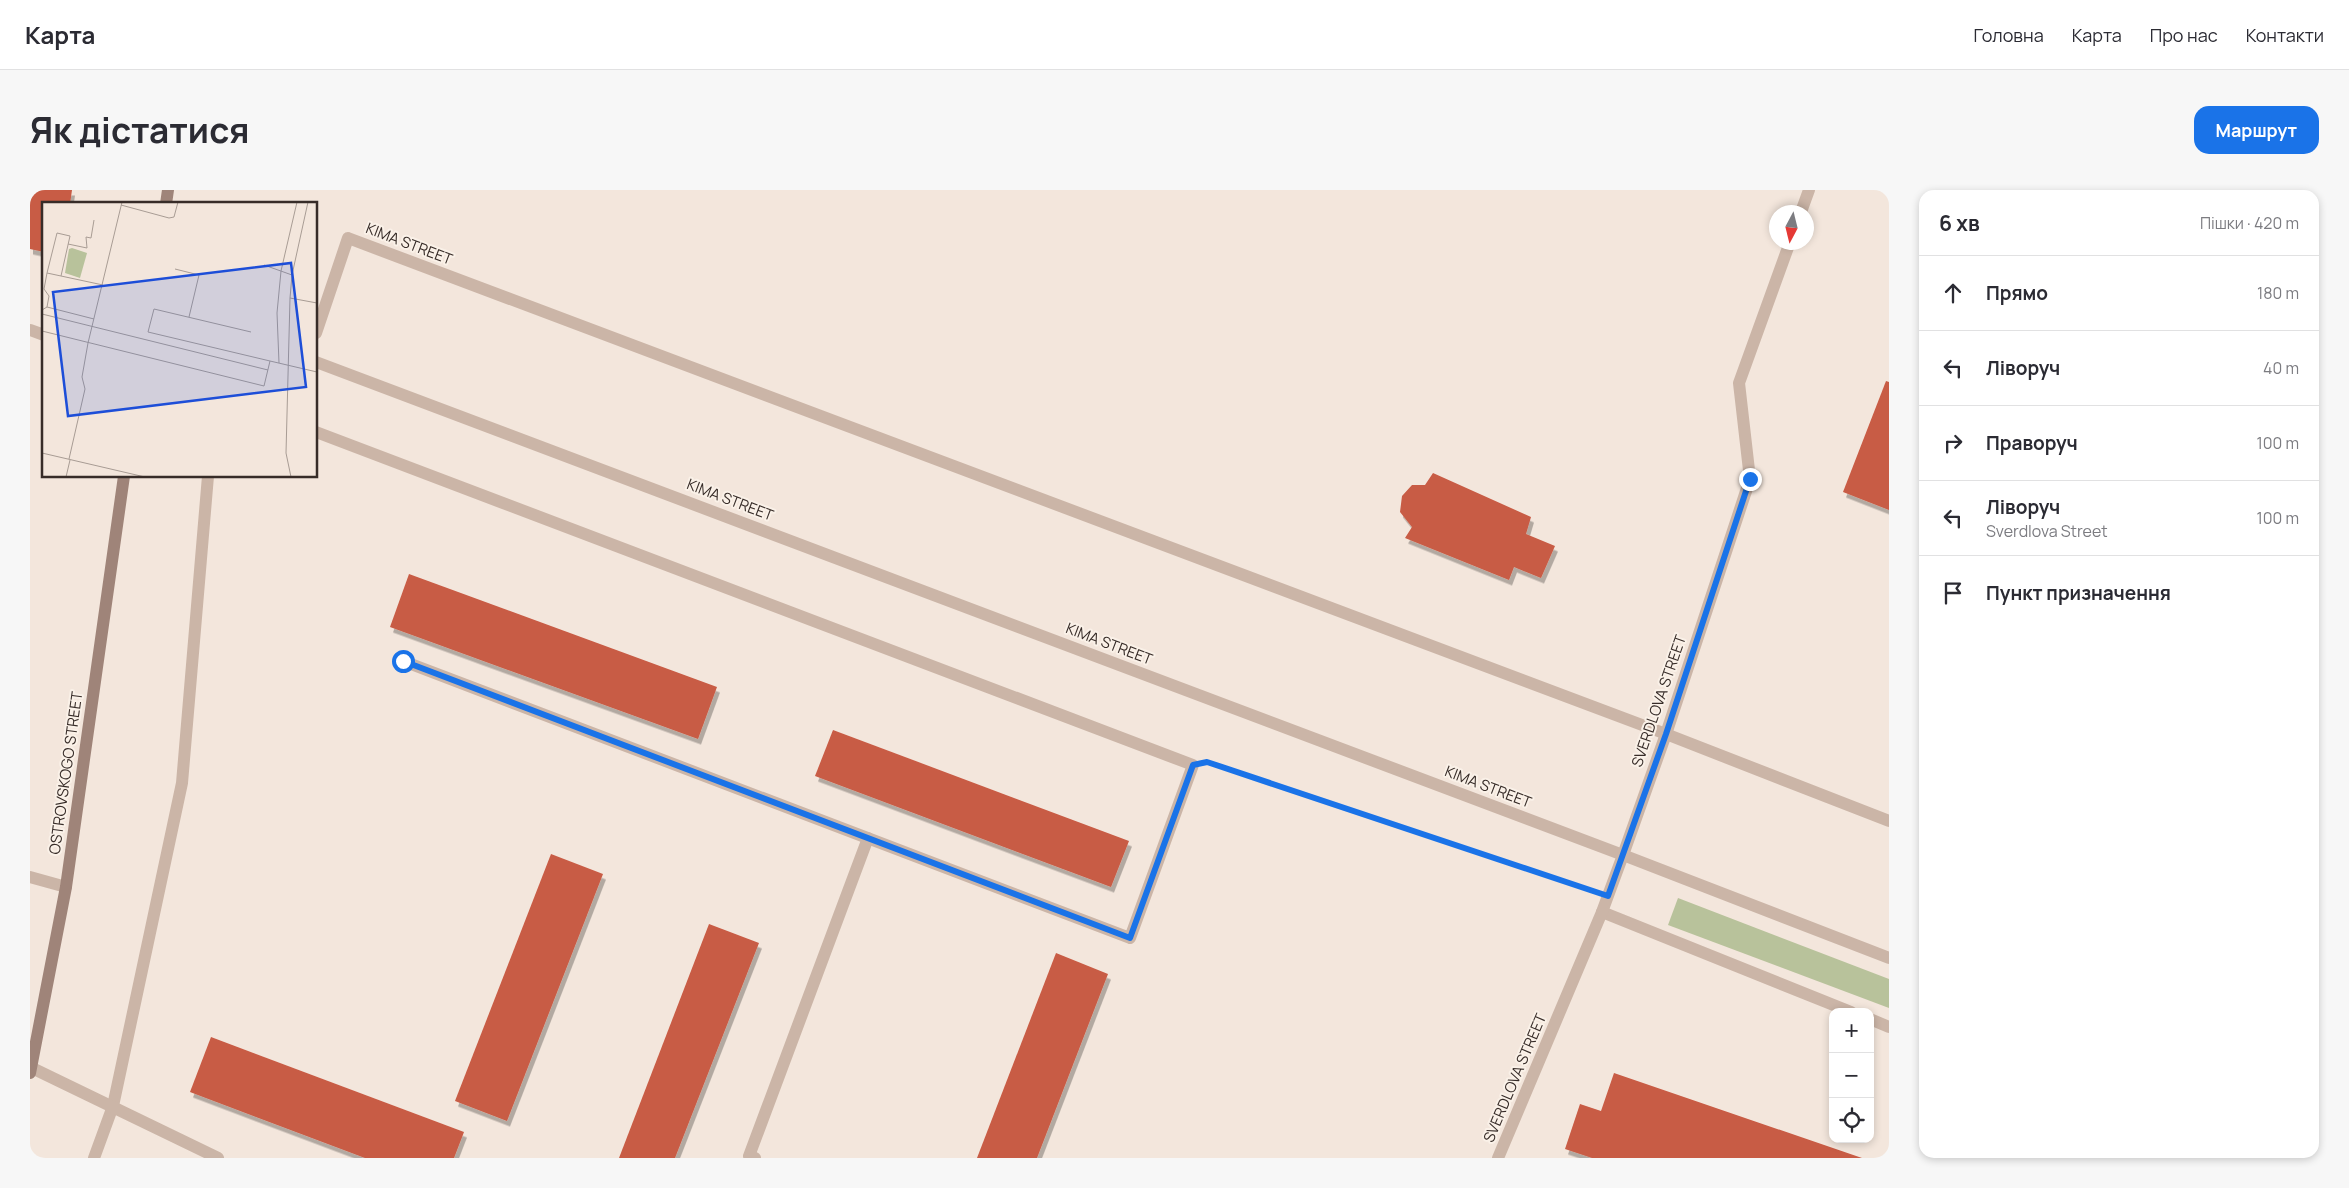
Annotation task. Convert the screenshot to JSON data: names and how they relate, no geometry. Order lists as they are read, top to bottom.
{
  "streets": {
    "main road": ["OSTROVSKOGO STREET"],
    "street": ["KIMA STREET", "SVERDLOVA STREET"]
  },
  "crossings": [
    ["KIMA STREET", "SVERDLOVA STREET"]
  ],
  "north": "bottom",
  "page": {
    "header": "Карта",
    "nav": [
      "Головна",
      "Карта",
      "Про нас",
      "Контакти"
    ],
    "title": "Як дістатися",
    "buttons": "Маршрут",
    "heading": ["6 хв", "Пішки · 420 m"],
    "list": [
      ["Прямо", "180 m"],
      ["Ліворуч", "40 m"],
      ["Праворуч", "100 m"],
      ["Ліворуч", "Sverdlova Street", "100 m"],
      "Пункт призначення"
    ],
    "map_buttons": ["+", "−"]
  }
}
